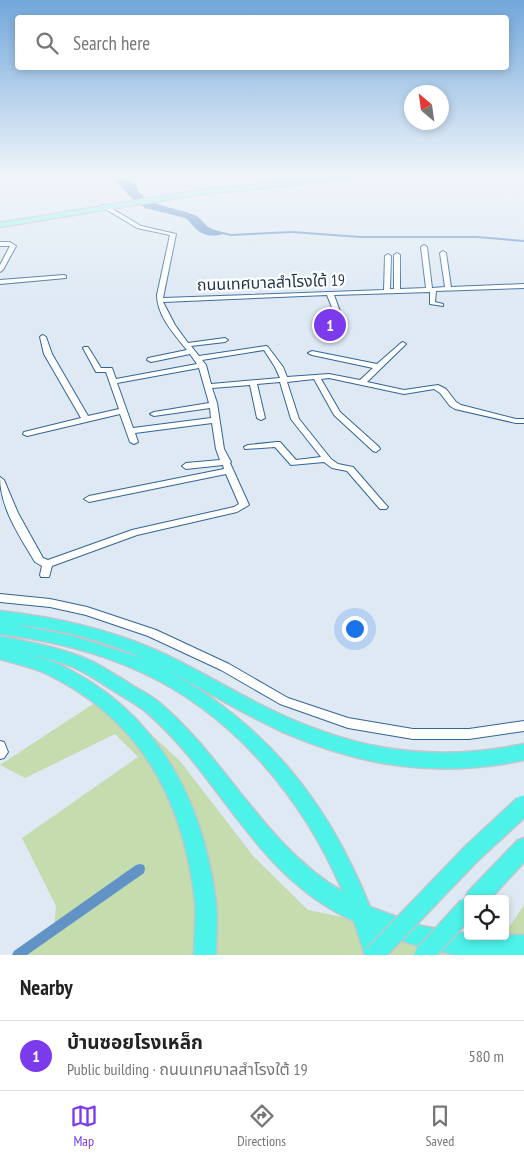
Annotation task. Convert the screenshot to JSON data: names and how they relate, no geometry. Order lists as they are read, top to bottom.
{
  "streets": {
    "street": ["ถนนเทศบาลสำโรงใต้ 19"]
  },
  "north": "top left",
  "page": {
    "search": "Search here",
    "pins": "1",
    "heading": "Nearby",
    "list": [
      {
        "mark": "1",
        "name": "บ้านซอยโรงเหล็ก",
        "note": "Public building · ถนนเทศบาลสำโรงใต้ 19",
        "value": "580 m"
      }
    ],
    "nav": ["Map", "Directions", "Saved"]
  }
}
